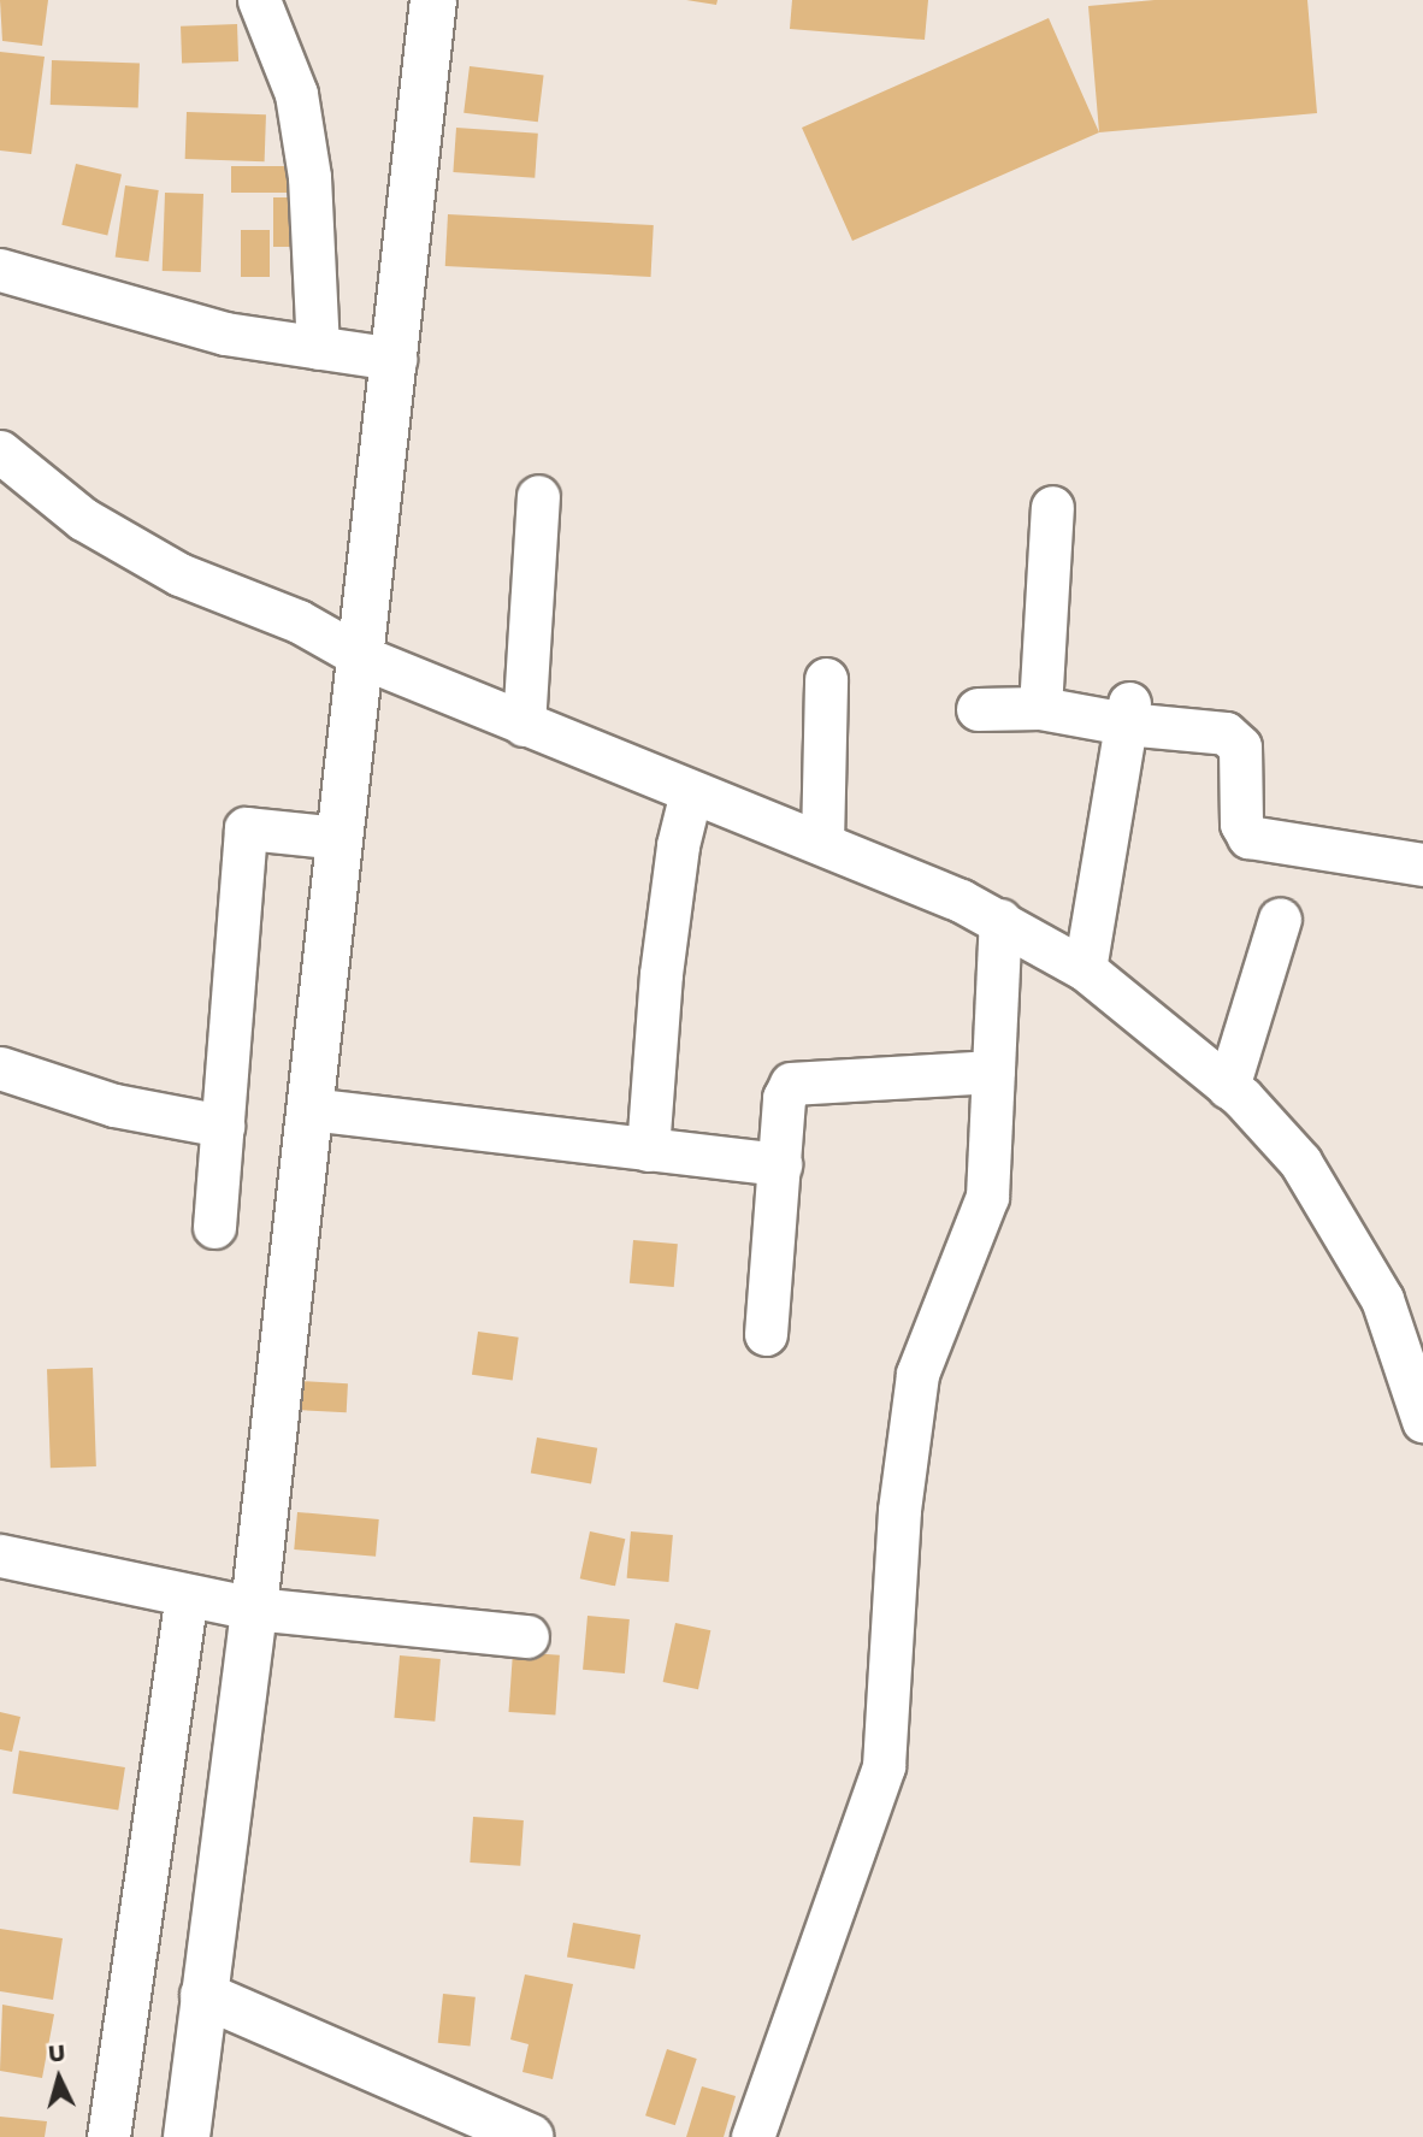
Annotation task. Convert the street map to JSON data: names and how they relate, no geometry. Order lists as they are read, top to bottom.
{
  "north": "top"
}
